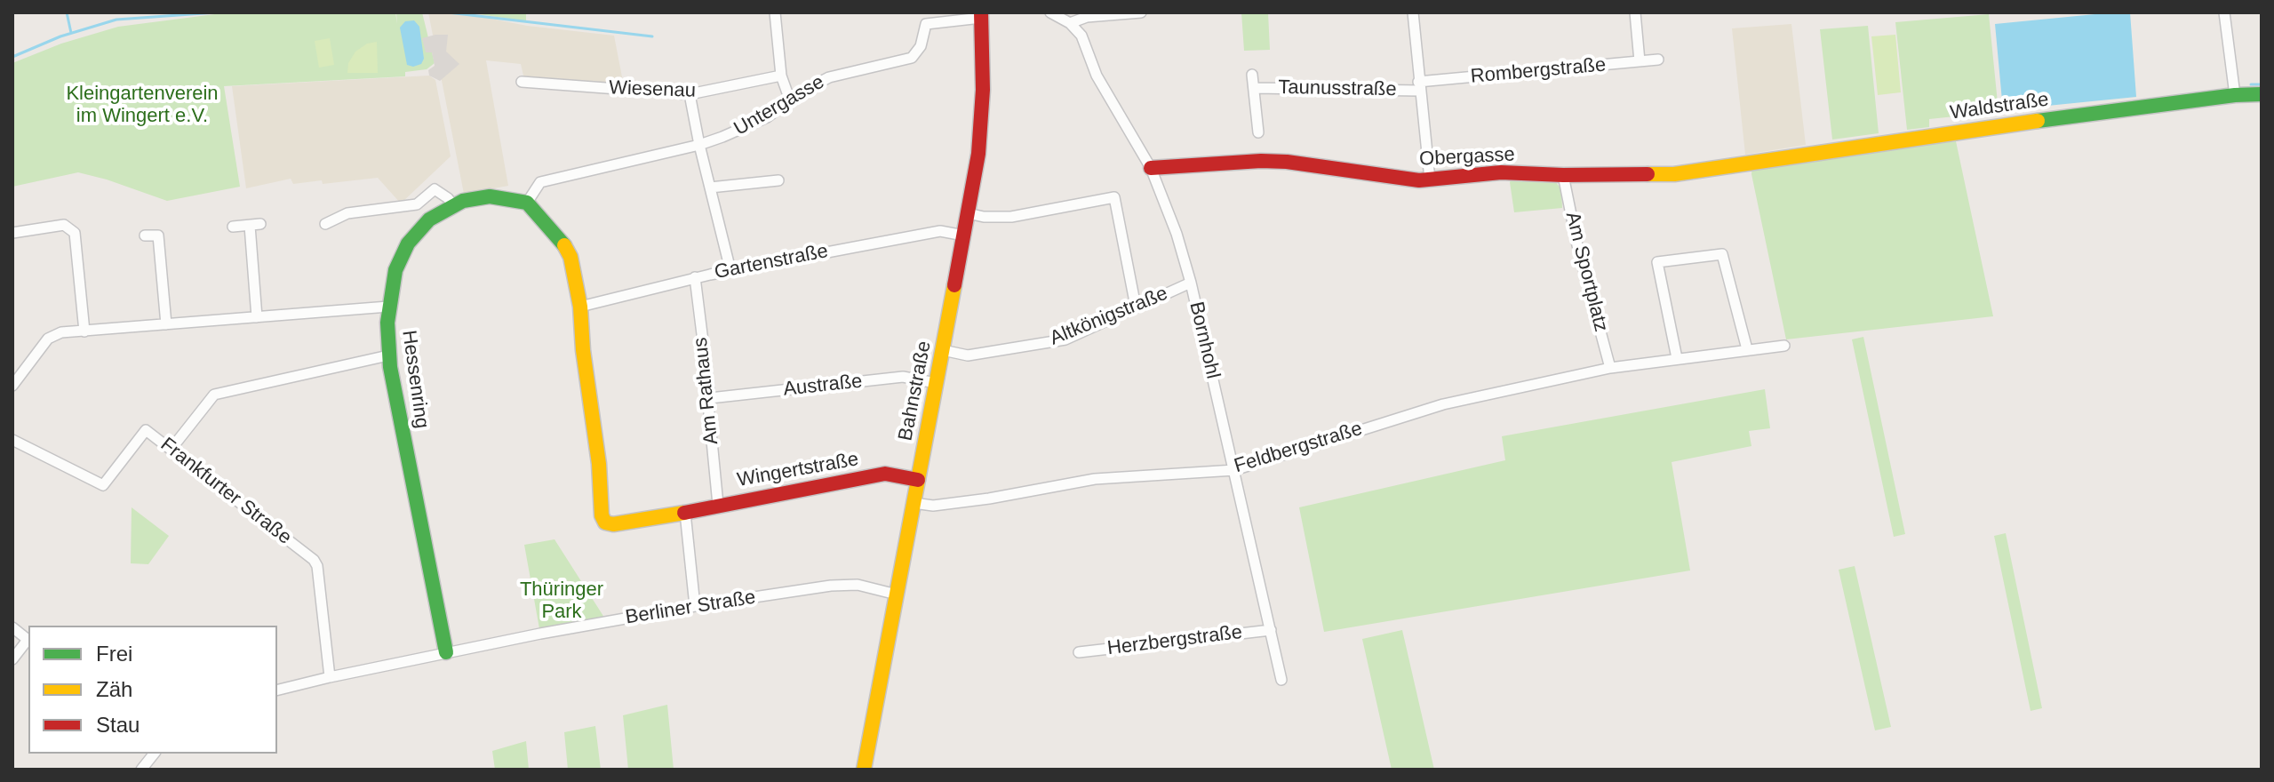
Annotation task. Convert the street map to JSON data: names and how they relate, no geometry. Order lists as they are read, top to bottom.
{
  "streets": {
    "street": [
      "Rombergstraße",
      "Taunusstraße",
      "Wiesenau",
      "Untergasse",
      "Waldstraße",
      "Obergasse",
      "Gartenstraße",
      "Am Sportplatz",
      "Altkönigstraße",
      "Bornhohl",
      "Hessenring",
      "Austraße",
      "Am Rathaus",
      "Bahnstraße",
      "Feldbergstraße",
      "Wingertstraße",
      "Frankfurter Straße",
      "Berliner Straße",
      "Herzbergstraße"
    ]
  },
  "crossings": [
    ["Rombergstraße", "Taunusstraße"],
    ["Untergasse", "Hessenring"],
    ["Untergasse", "Bahnstraße"],
    ["Waldstraße", "Obergasse"],
    ["Obergasse", "Am Sportplatz"],
    ["Obergasse", "Bornhohl"],
    ["Gartenstraße", "Am Rathaus"],
    ["Gartenstraße", "Bahnstraße"],
    ["Gartenstraße", "Wingertstraße"],
    ["Am Sportplatz", "Feldbergstraße"],
    ["Altkönigstraße", "Bornhohl"],
    ["Altkönigstraße", "Bahnstraße"],
    ["Bornhohl", "Feldbergstraße"],
    ["Bornhohl", "Herzbergstraße"],
    ["Hessenring", "Berliner Straße"],
    ["Austraße", "Am Rathaus"],
    ["Austraße", "Bahnstraße"],
    ["Am Rathaus", "Wingertstraße"],
    ["Bahnstraße", "Feldbergstraße"],
    ["Bahnstraße", "Wingertstraße"],
    ["Bahnstraße", "Berliner Straße"],
    ["Frankfurter Straße", "Berliner Straße"]
  ],
  "parks": ["Kleingartenverein im Wingert e.V.", "Thüringer Park"],
  "legend": ["Frei", "Zäh", "Stau"]
}
